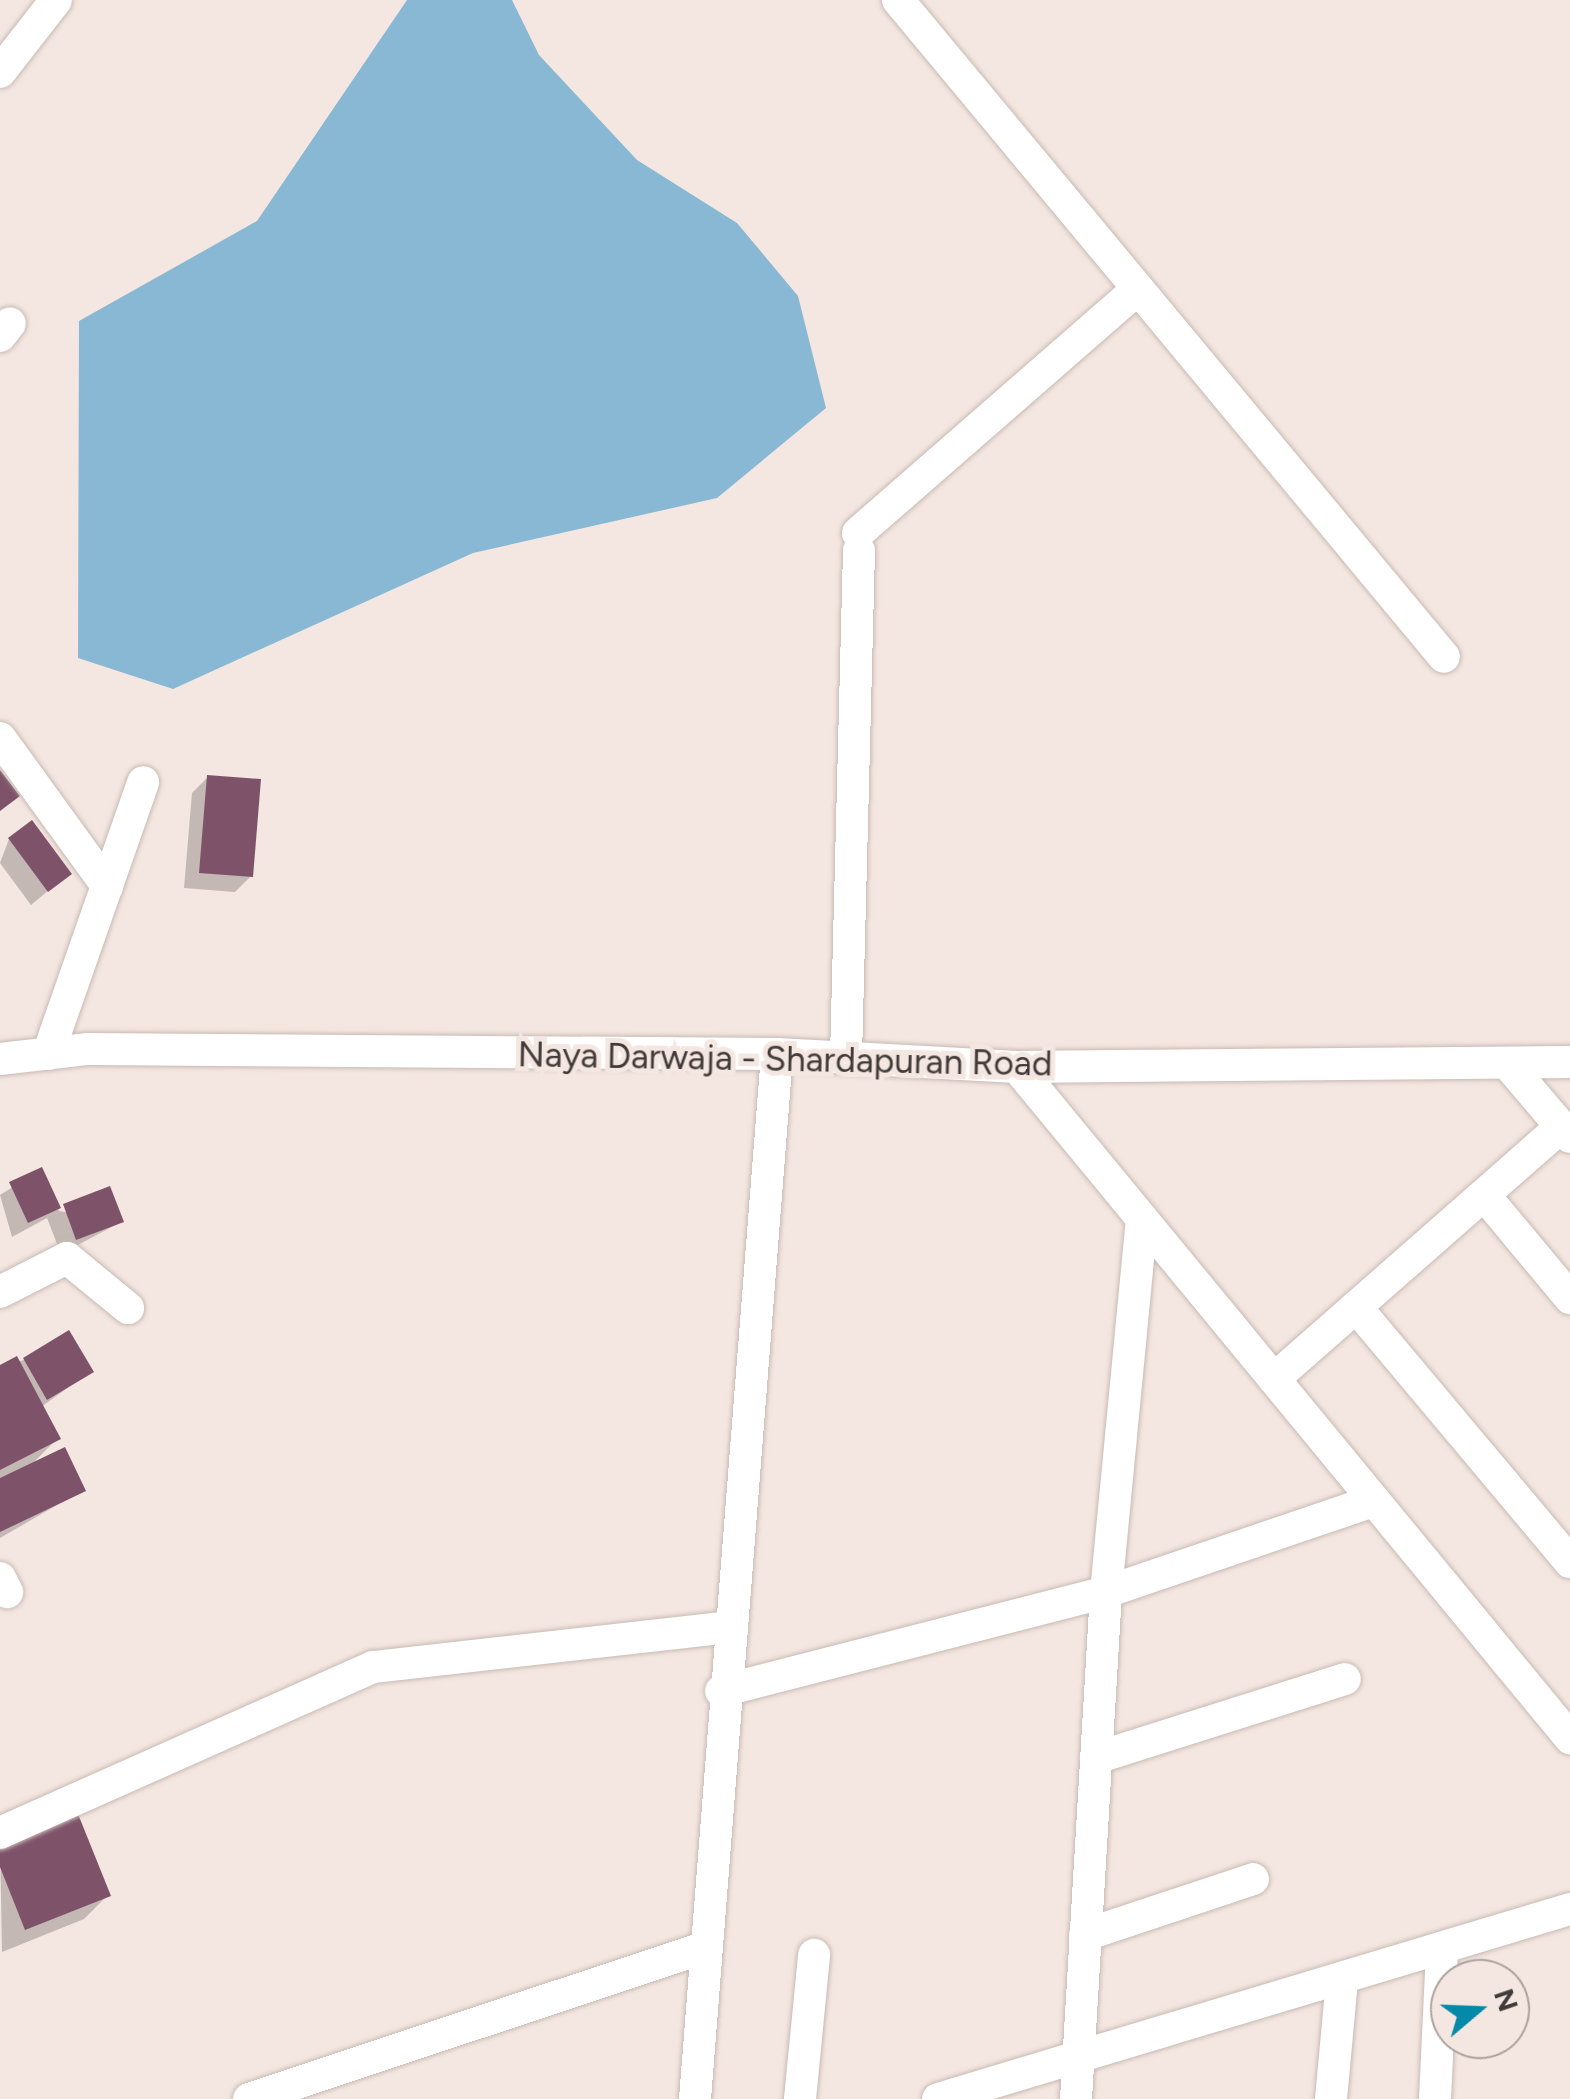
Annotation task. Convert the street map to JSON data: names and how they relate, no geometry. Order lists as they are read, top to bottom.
{
  "streets": {
    "street": ["Naya Darwaja - Shardapuran Road"]
  },
  "north": "right"
}
